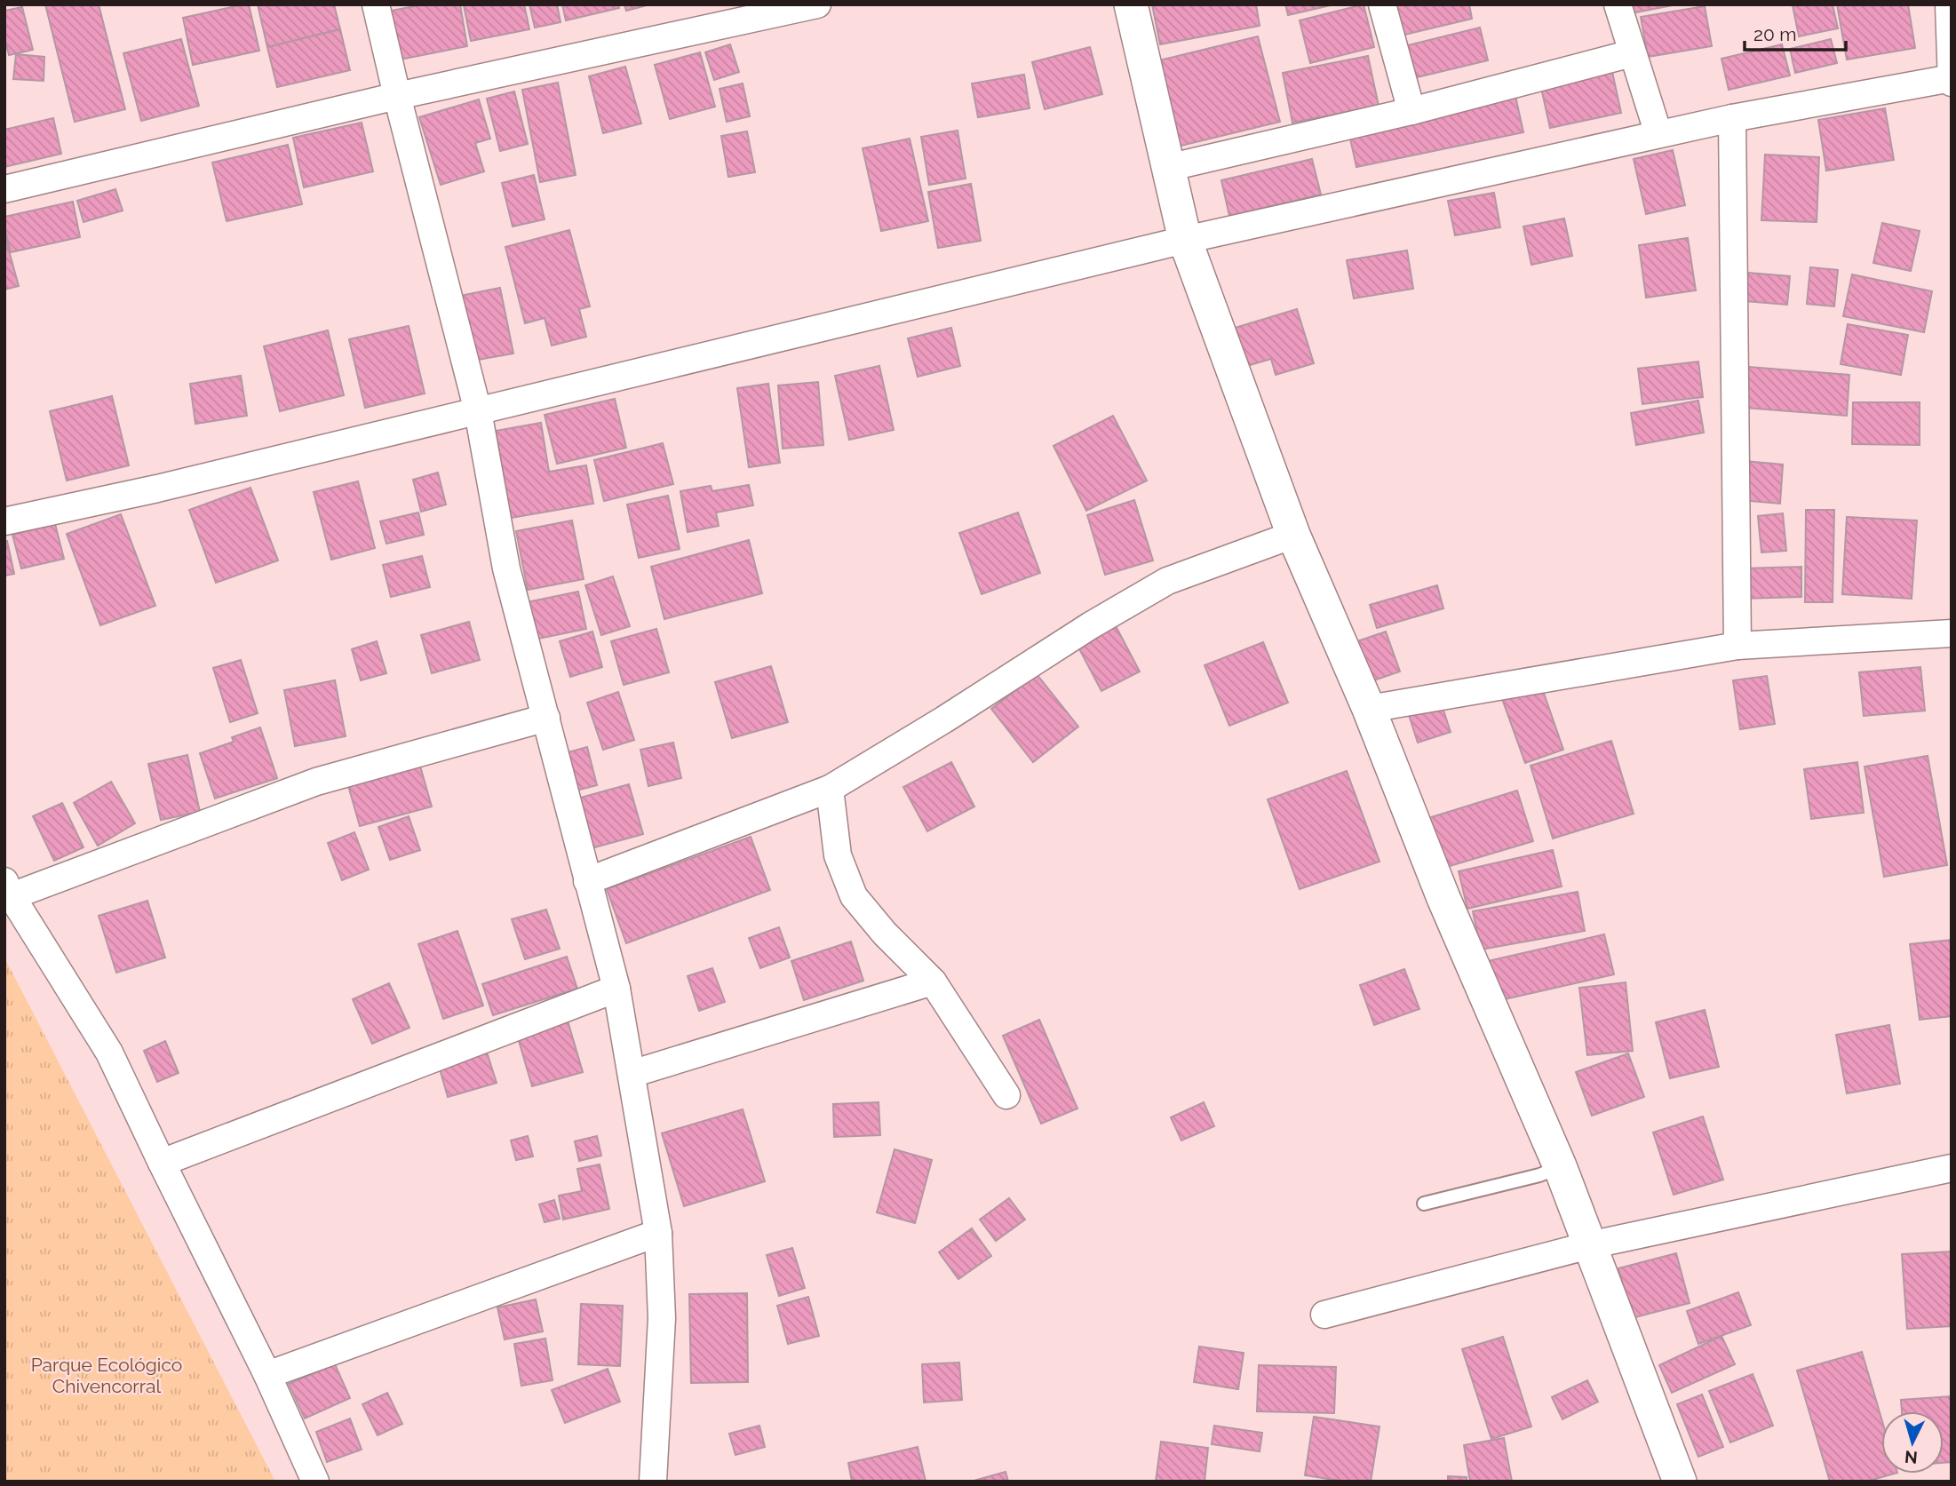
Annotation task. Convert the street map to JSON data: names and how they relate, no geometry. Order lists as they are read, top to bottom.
{
  "parks": ["Parque Ecológico Chivencorral"],
  "scale_bar": "20 m",
  "north": "bottom"
}
